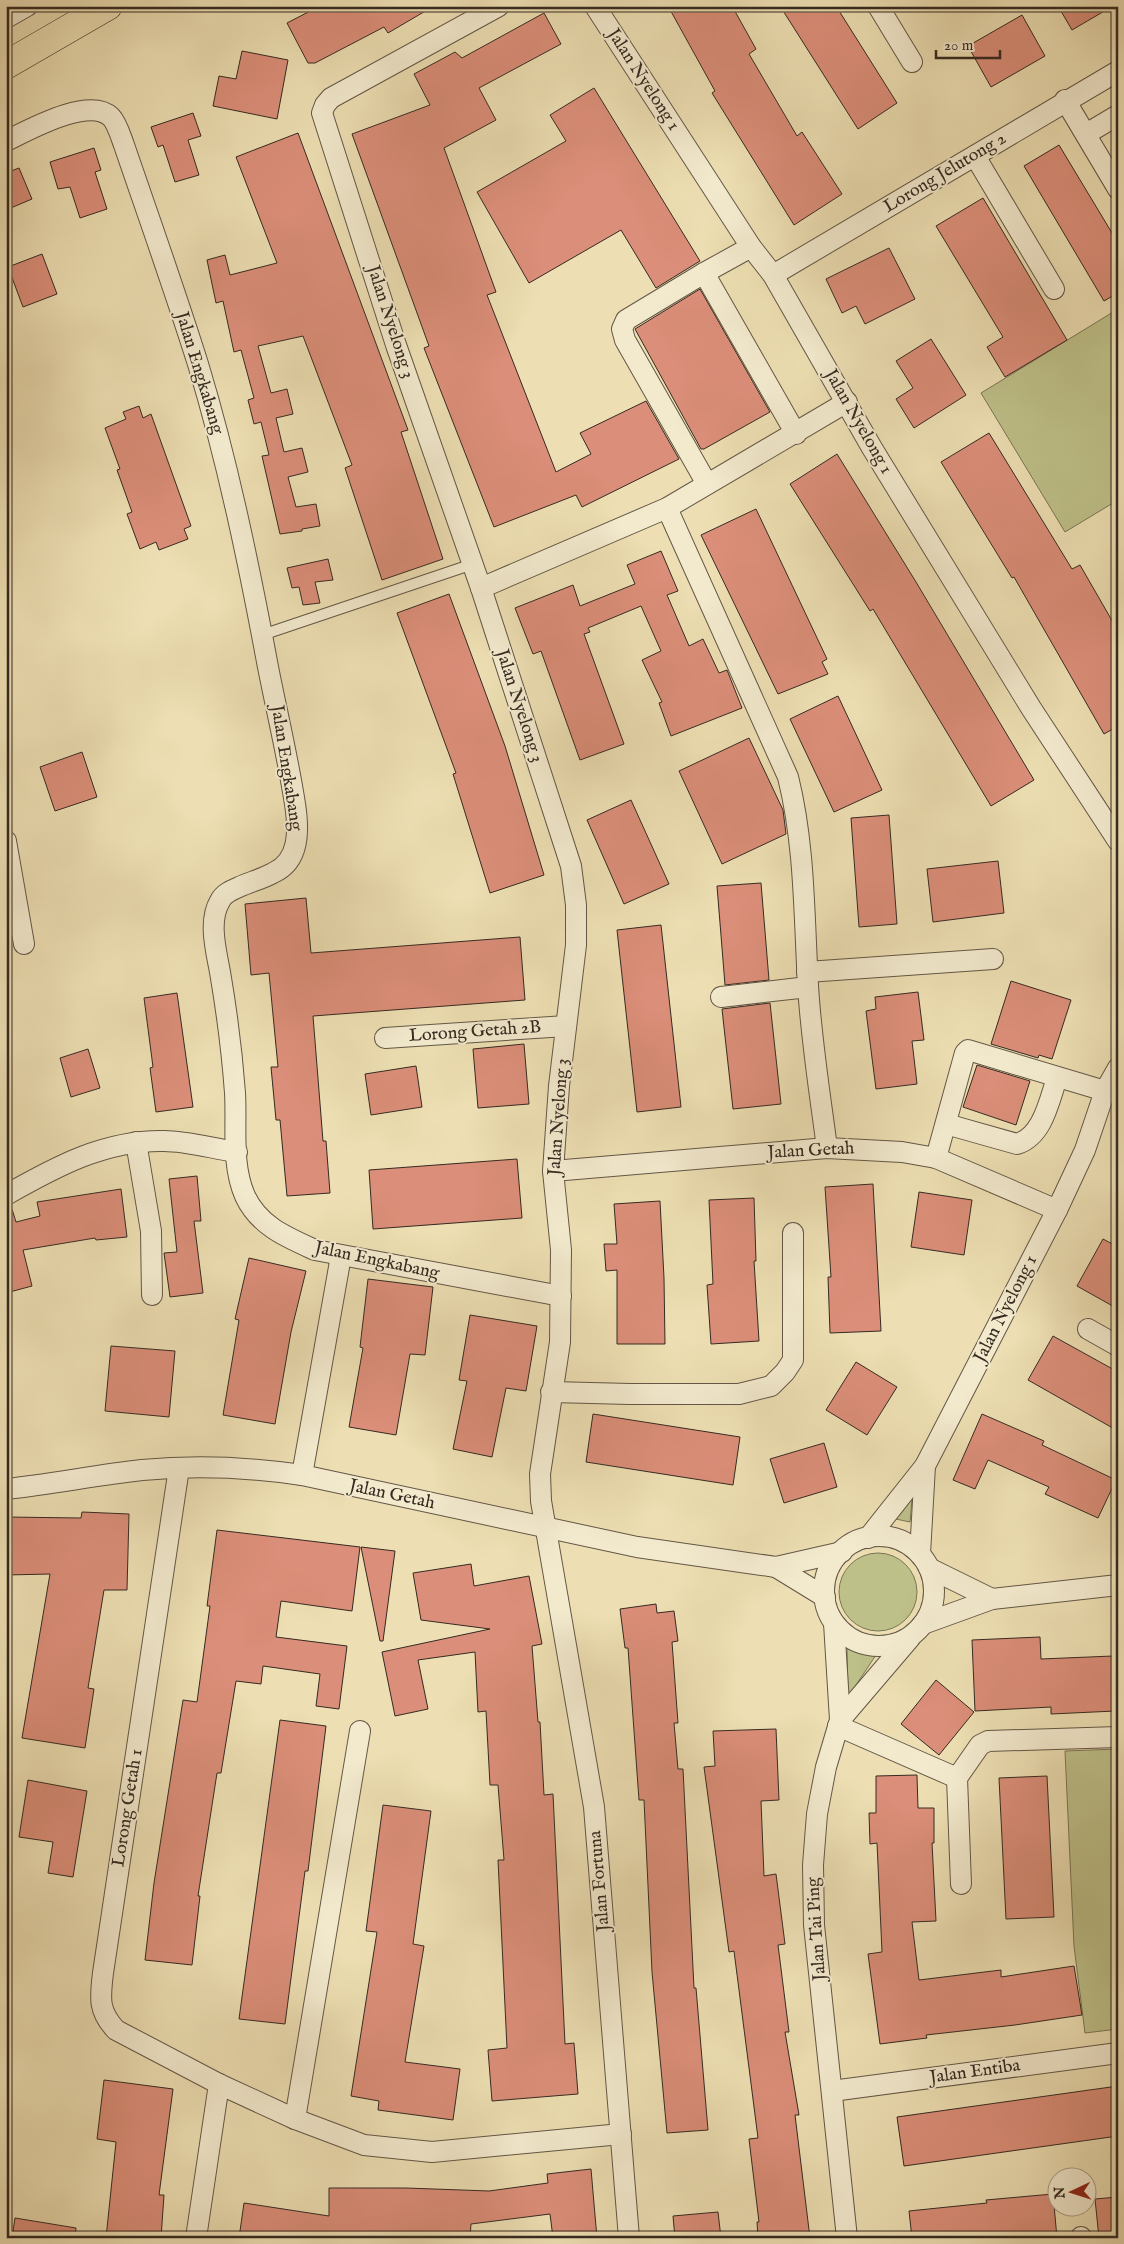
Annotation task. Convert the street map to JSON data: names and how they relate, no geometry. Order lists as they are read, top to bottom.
{
  "streets": {
    "street": [
      "Jalan Nyelong 1",
      "Lorong Jelutong 2",
      "Jalan Nyelong 3",
      "Jalan Engkabang",
      "Lorong Getah 2B",
      "Jalan Getah",
      "Lorong Getah 1",
      "Jalan Fortuna",
      "Jalan Tai Ping",
      "Jalan Entiba"
    ]
  },
  "crossings": [
    ["Jalan Nyelong 1", "Lorong Jelutong 2"],
    ["Jalan Nyelong 1", "Jalan Getah"],
    ["Jalan Nyelong 1", "Jalan Tai Ping"],
    ["Jalan Nyelong 3", "Jalan Engkabang"],
    ["Jalan Nyelong 3", "Lorong Getah 2B"],
    ["Jalan Nyelong 3", "Jalan Getah"],
    ["Jalan Nyelong 3", "Jalan Fortuna"],
    ["Jalan Getah", "Lorong Getah 1"],
    ["Jalan Getah", "Jalan Fortuna"],
    ["Lorong Getah 1", "Jalan Fortuna"],
    ["Jalan Tai Ping", "Jalan Entiba"]
  ],
  "scale_bar": "20 m",
  "north": "left"
}
